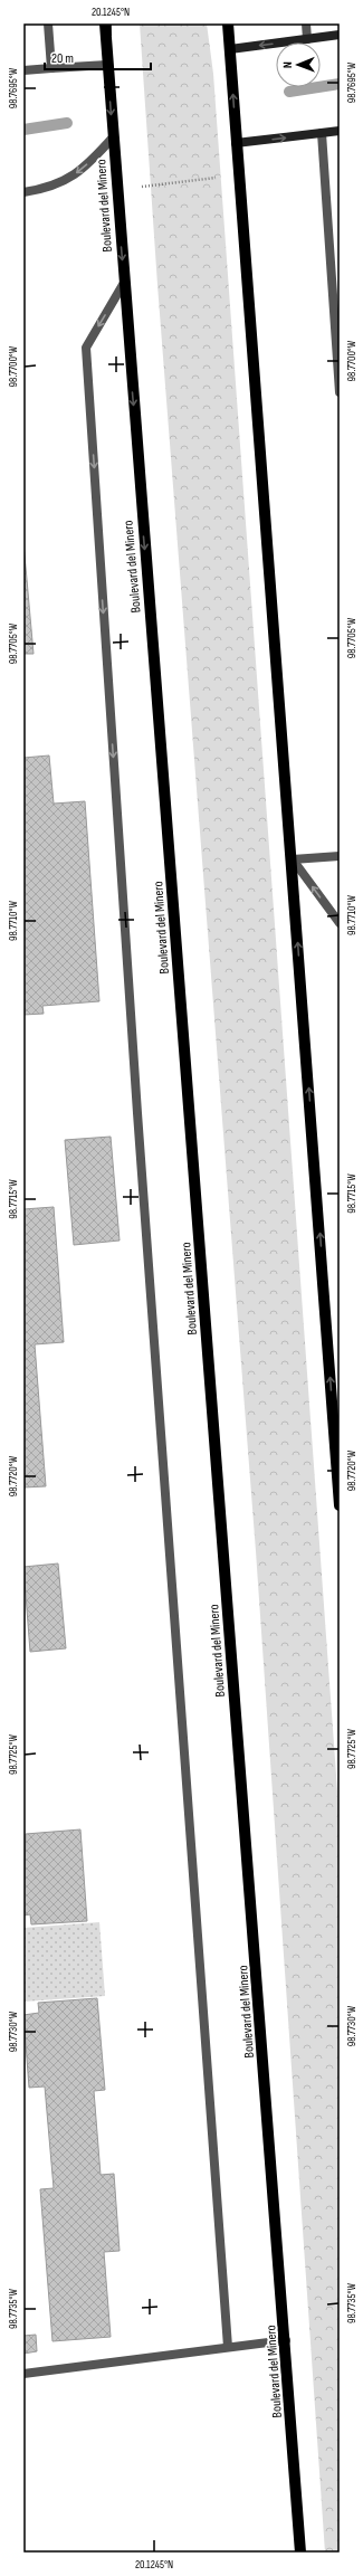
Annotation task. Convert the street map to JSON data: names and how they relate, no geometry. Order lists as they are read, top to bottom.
{
  "streets": {
    "main road": ["Boulevard del Minero"]
  },
  "one_way": ["Boulevard del Minero"],
  "scale_bar": "20 m",
  "north": "left",
  "coordinates": [
    "20.1245°N",
    "98.7695°W",
    "98.7700°W",
    "98.7705°W",
    "98.7710°W",
    "98.7715°W",
    "98.7720°W",
    "98.7725°W",
    "98.7730°W",
    "98.7735°W"
  ]
}
